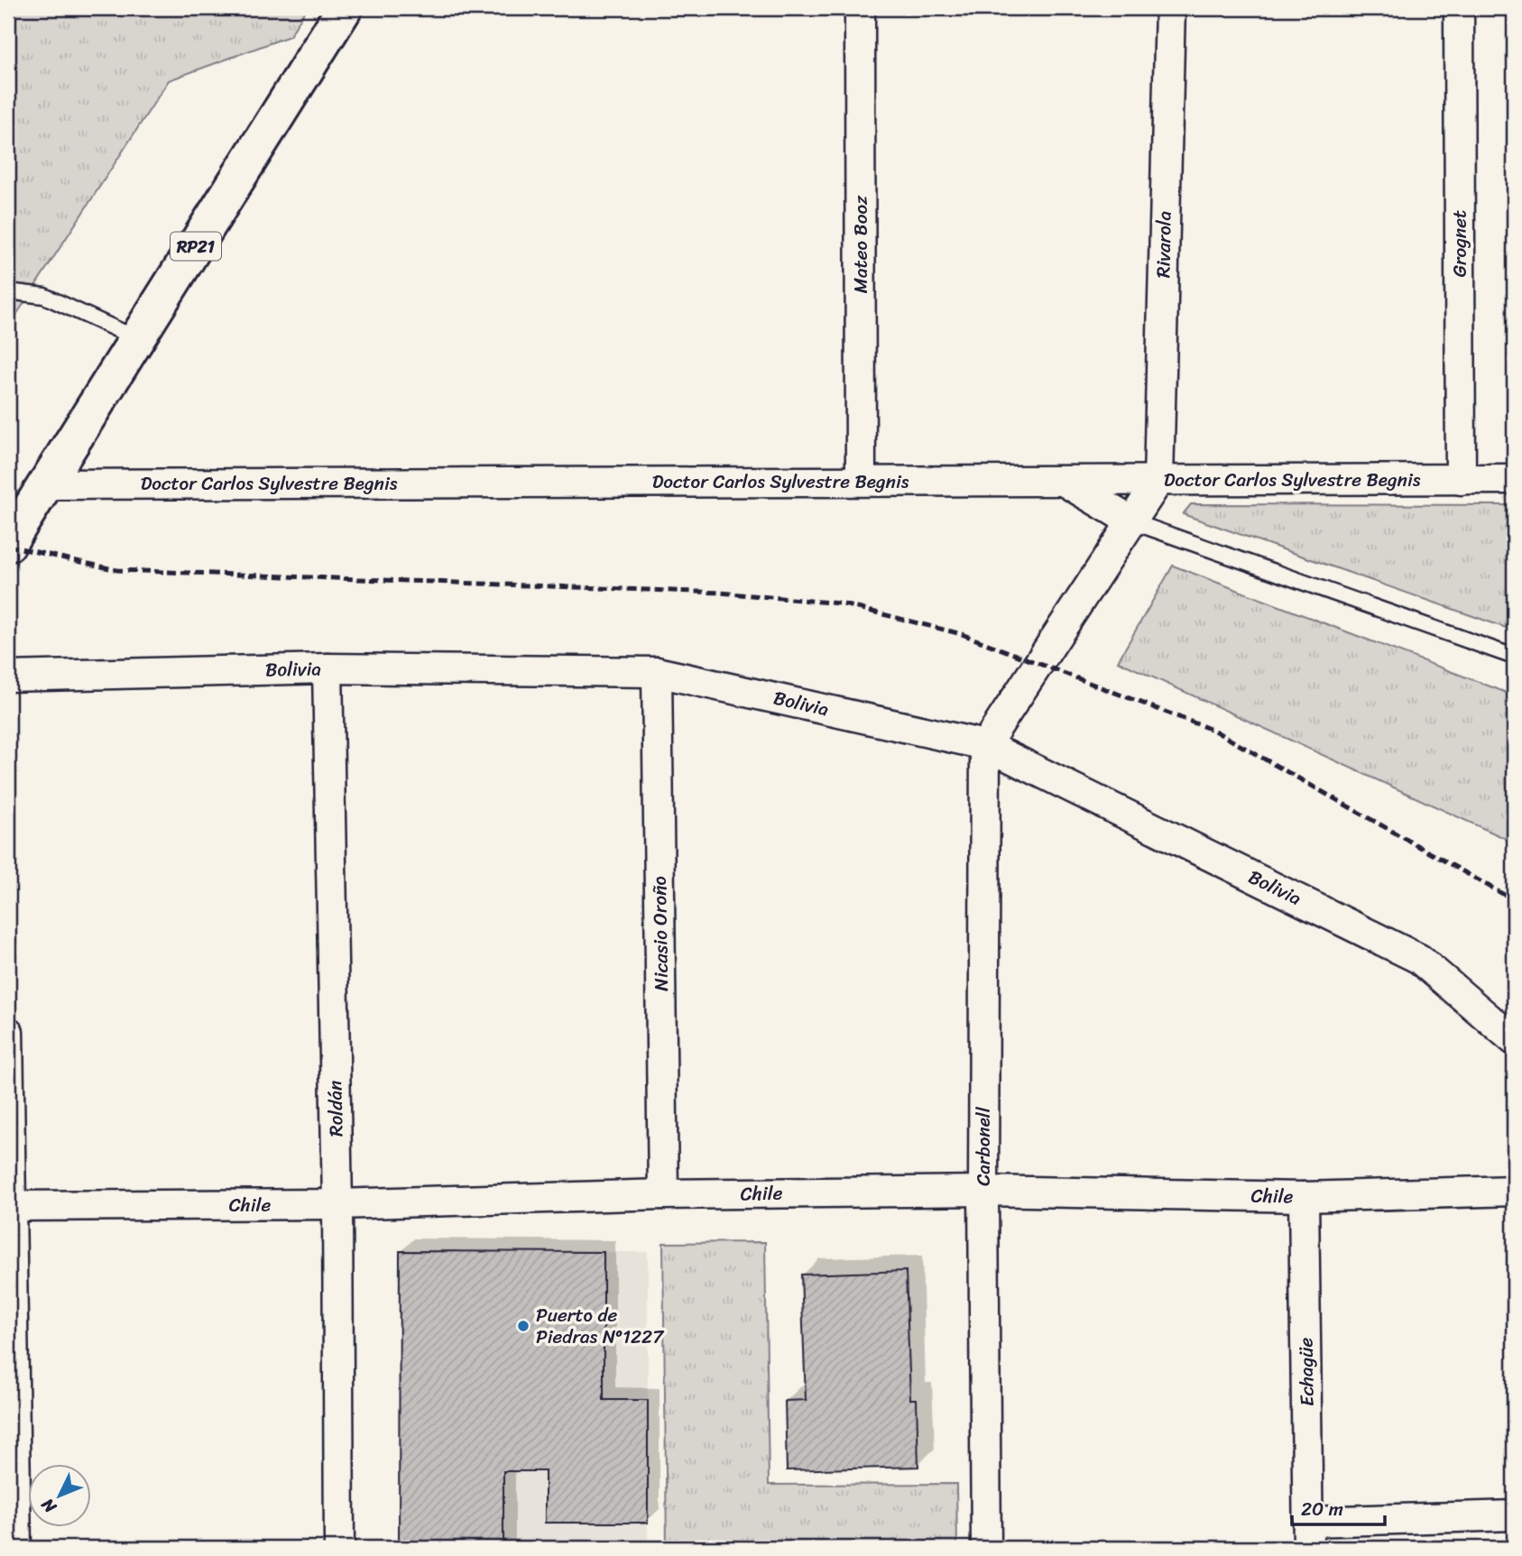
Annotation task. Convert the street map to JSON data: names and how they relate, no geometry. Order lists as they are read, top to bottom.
{
  "streets": {
    "main road": ["RP21"],
    "street": [
      "Grognet",
      "Mateo Booz",
      "Rivarola",
      "Doctor Carlos Sylvestre Begnis",
      "Bolivia",
      "Nicasio Oroño",
      "Roldán",
      "Carbonell",
      "Chile",
      "Echagüe"
    ]
  },
  "crossings": [
    ["Grognet", "Doctor Carlos Sylvestre Begnis"],
    ["Mateo Booz", "Doctor Carlos Sylvestre Begnis"],
    ["Rivarola", "Doctor Carlos Sylvestre Begnis"],
    ["RP21", "Doctor Carlos Sylvestre Begnis"],
    ["Bolivia", "Nicasio Oroño"],
    ["Bolivia", "Roldán"],
    ["Bolivia", "Carbonell"],
    ["Nicasio Oroño", "Chile"],
    ["Roldán", "Chile"],
    ["Carbonell", "Chile"],
    ["Chile", "Echagüe"]
  ],
  "places": ["Puerto de Piedras Nº1227"],
  "scale_bar": "20 m",
  "north": "bottom left"
}
